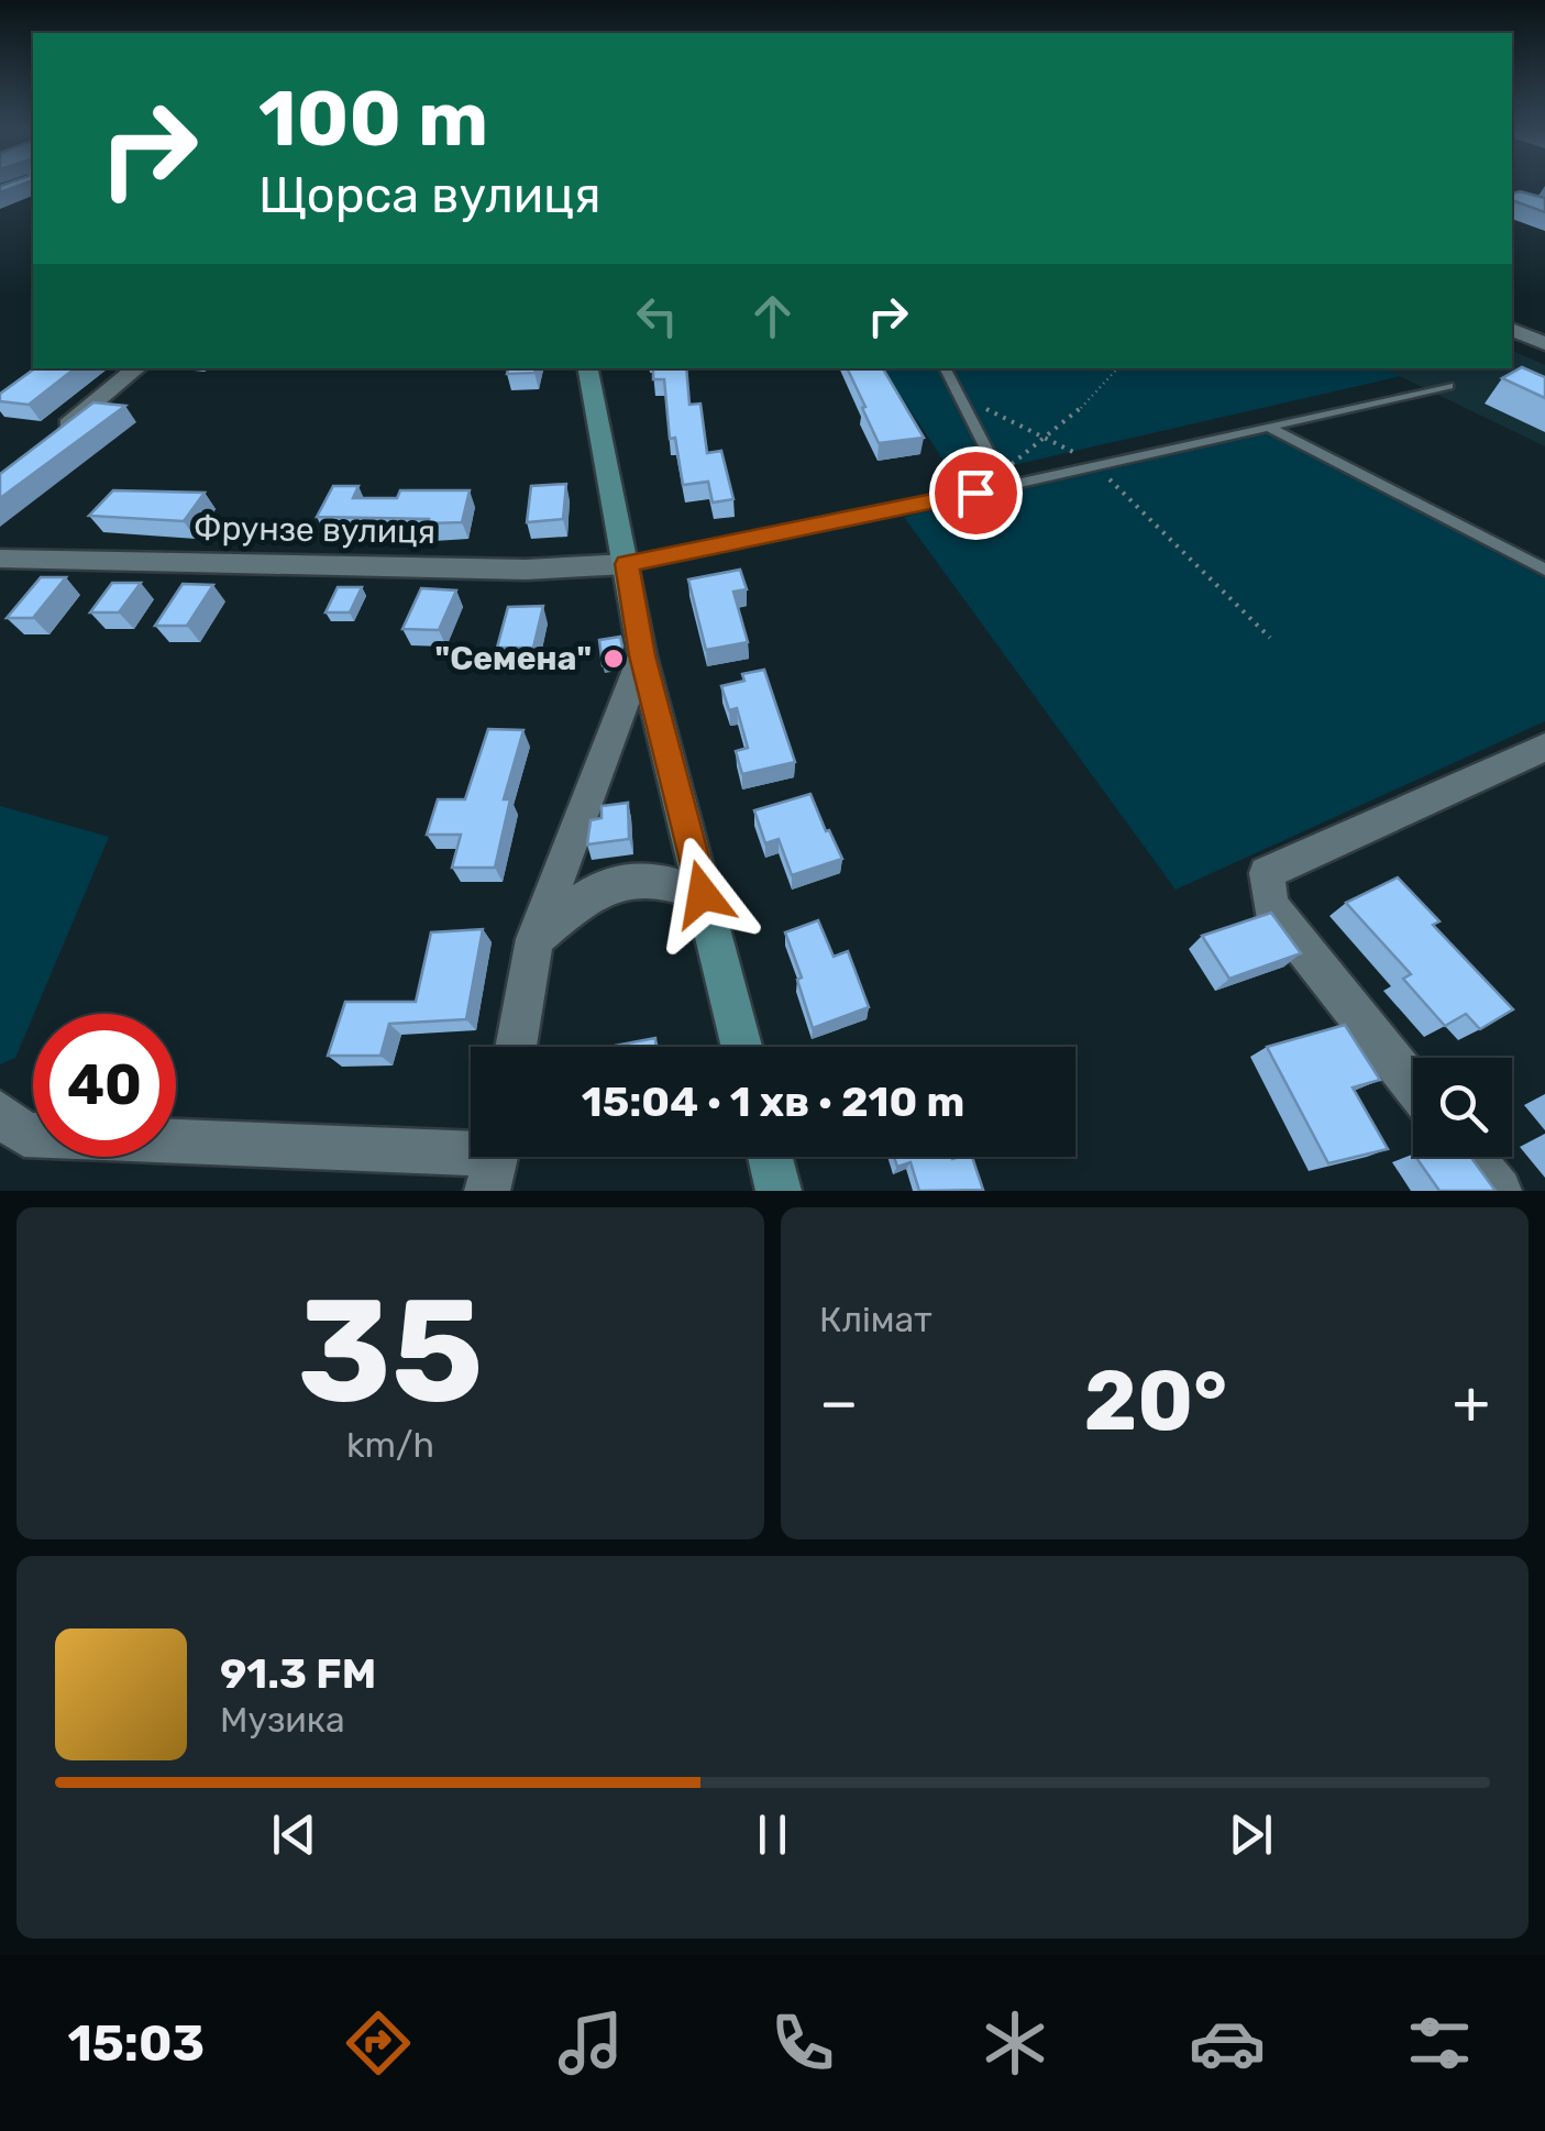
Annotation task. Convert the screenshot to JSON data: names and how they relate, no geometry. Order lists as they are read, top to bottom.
{
  "streets": {
    "street": ["Фрунзе вулиця"]
  },
  "places": ["\"Семена\""],
  "page": {
    "turn": ["100 m", "Щорса вулиця"],
    "limit": "40",
    "trip": "15:04 · 1 хв · 210 m",
    "tile": [
      ["35", "km/h"],
      "Клімат"
    ],
    "heat": ["−", "20°", "+"],
    "song": ["91.3 FM", "Музика"],
    "tabs": "15:03"
  }
}
